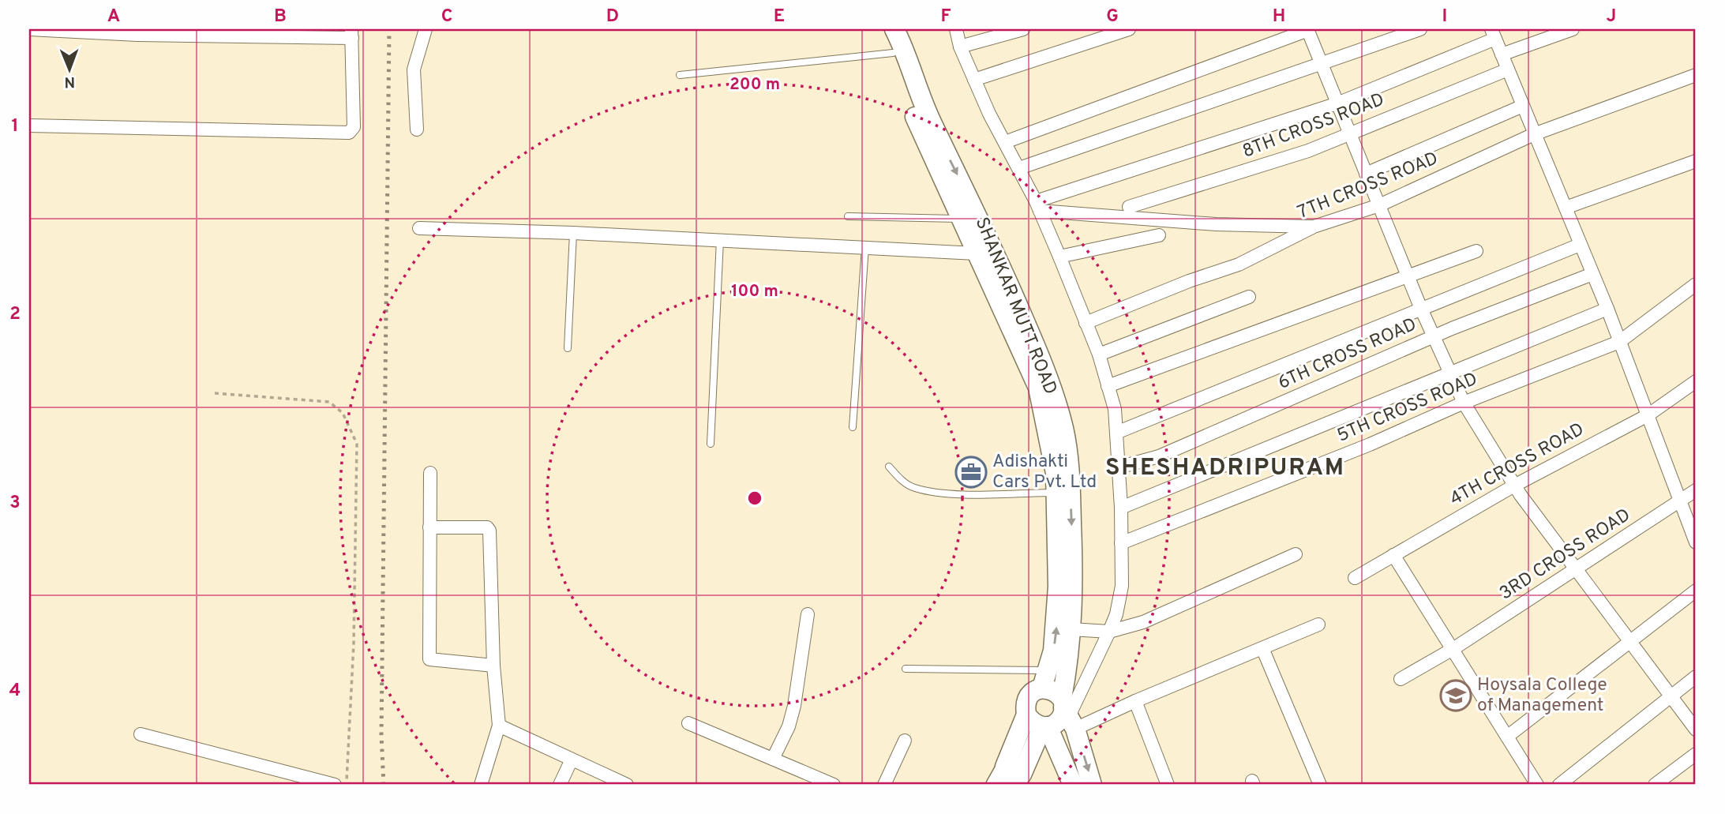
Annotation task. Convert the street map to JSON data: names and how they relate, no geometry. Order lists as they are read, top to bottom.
{
  "streets": {
    "main road": ["SHANKAR MUTT ROAD"],
    "street": [
      "8TH CROSS ROAD",
      "7TH CROSS ROAD",
      "6TH CROSS ROAD",
      "5TH CROSS ROAD",
      "4TH CROSS ROAD",
      "3RD CROSS ROAD"
    ]
  },
  "districts": ["SHESHADRIPURAM"],
  "places": {
    "office": ["Adishakti Cars Pvt. Ltd"],
    "school or university": ["Hoysala College of Management"]
  },
  "north": "bottom",
  "grid": {
    "columns": [
      "A",
      "B",
      "C",
      "D",
      "E",
      "F",
      "G",
      "H",
      "I",
      "J"
    ],
    "rows": [
      "1",
      "2",
      "3",
      "4"
    ]
  },
  "rings": ["200 m", "100 m"]
}
